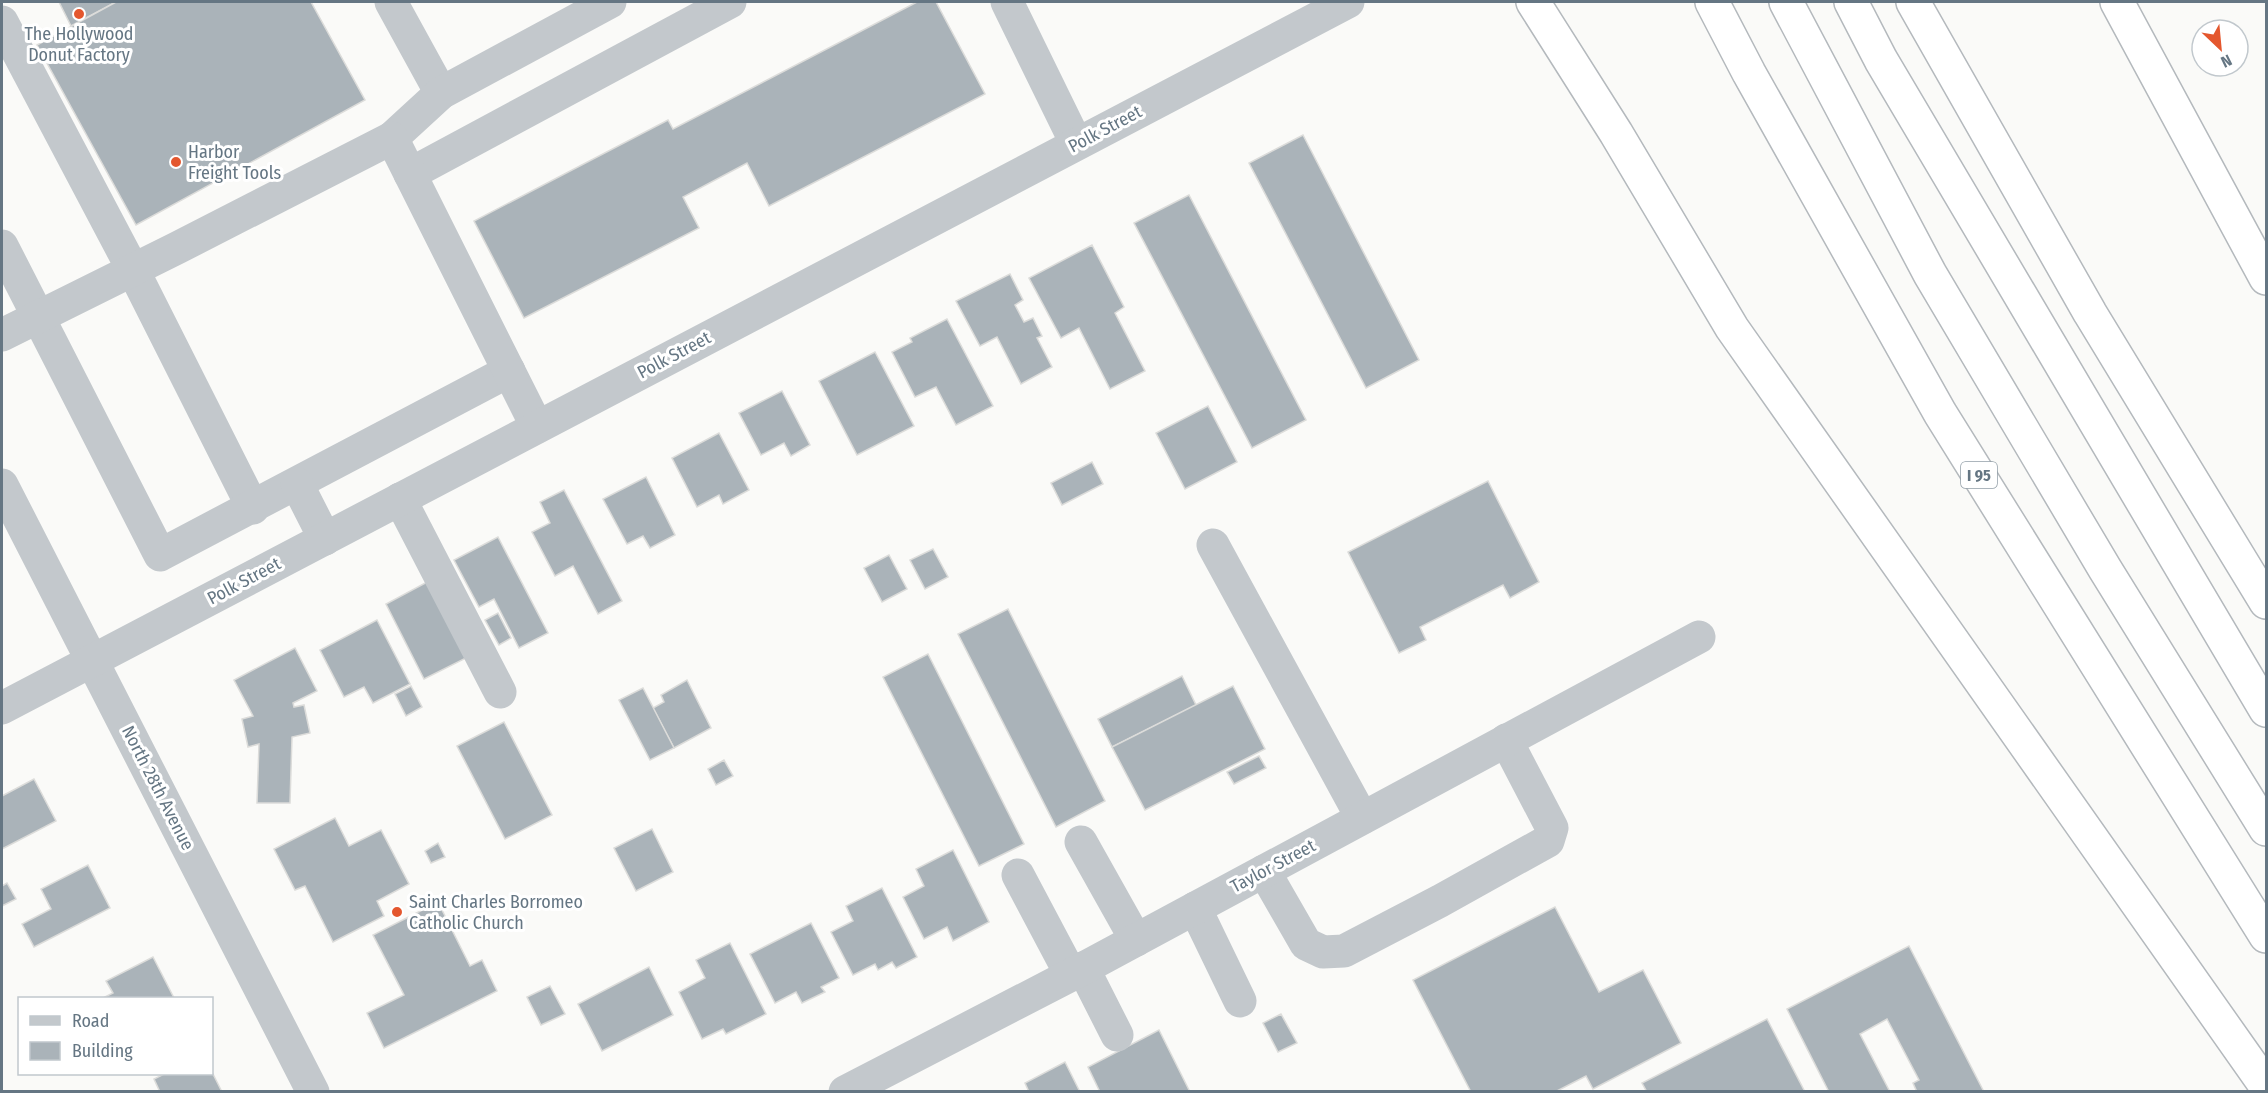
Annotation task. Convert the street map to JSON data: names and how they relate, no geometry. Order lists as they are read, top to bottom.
{
  "streets": {
    "highway": ["I 95"],
    "street": ["Polk Street", "North 28th Avenue", "Taylor Street"]
  },
  "crossings": [
    ["Polk Street", "North 28th Avenue"]
  ],
  "places": ["The Hollywood Donut Factory", "Harbor Freight Tools", "Saint Charles Borromeo Catholic Church"],
  "legend": ["Road", "Building"],
  "north": "bottom right"
}
